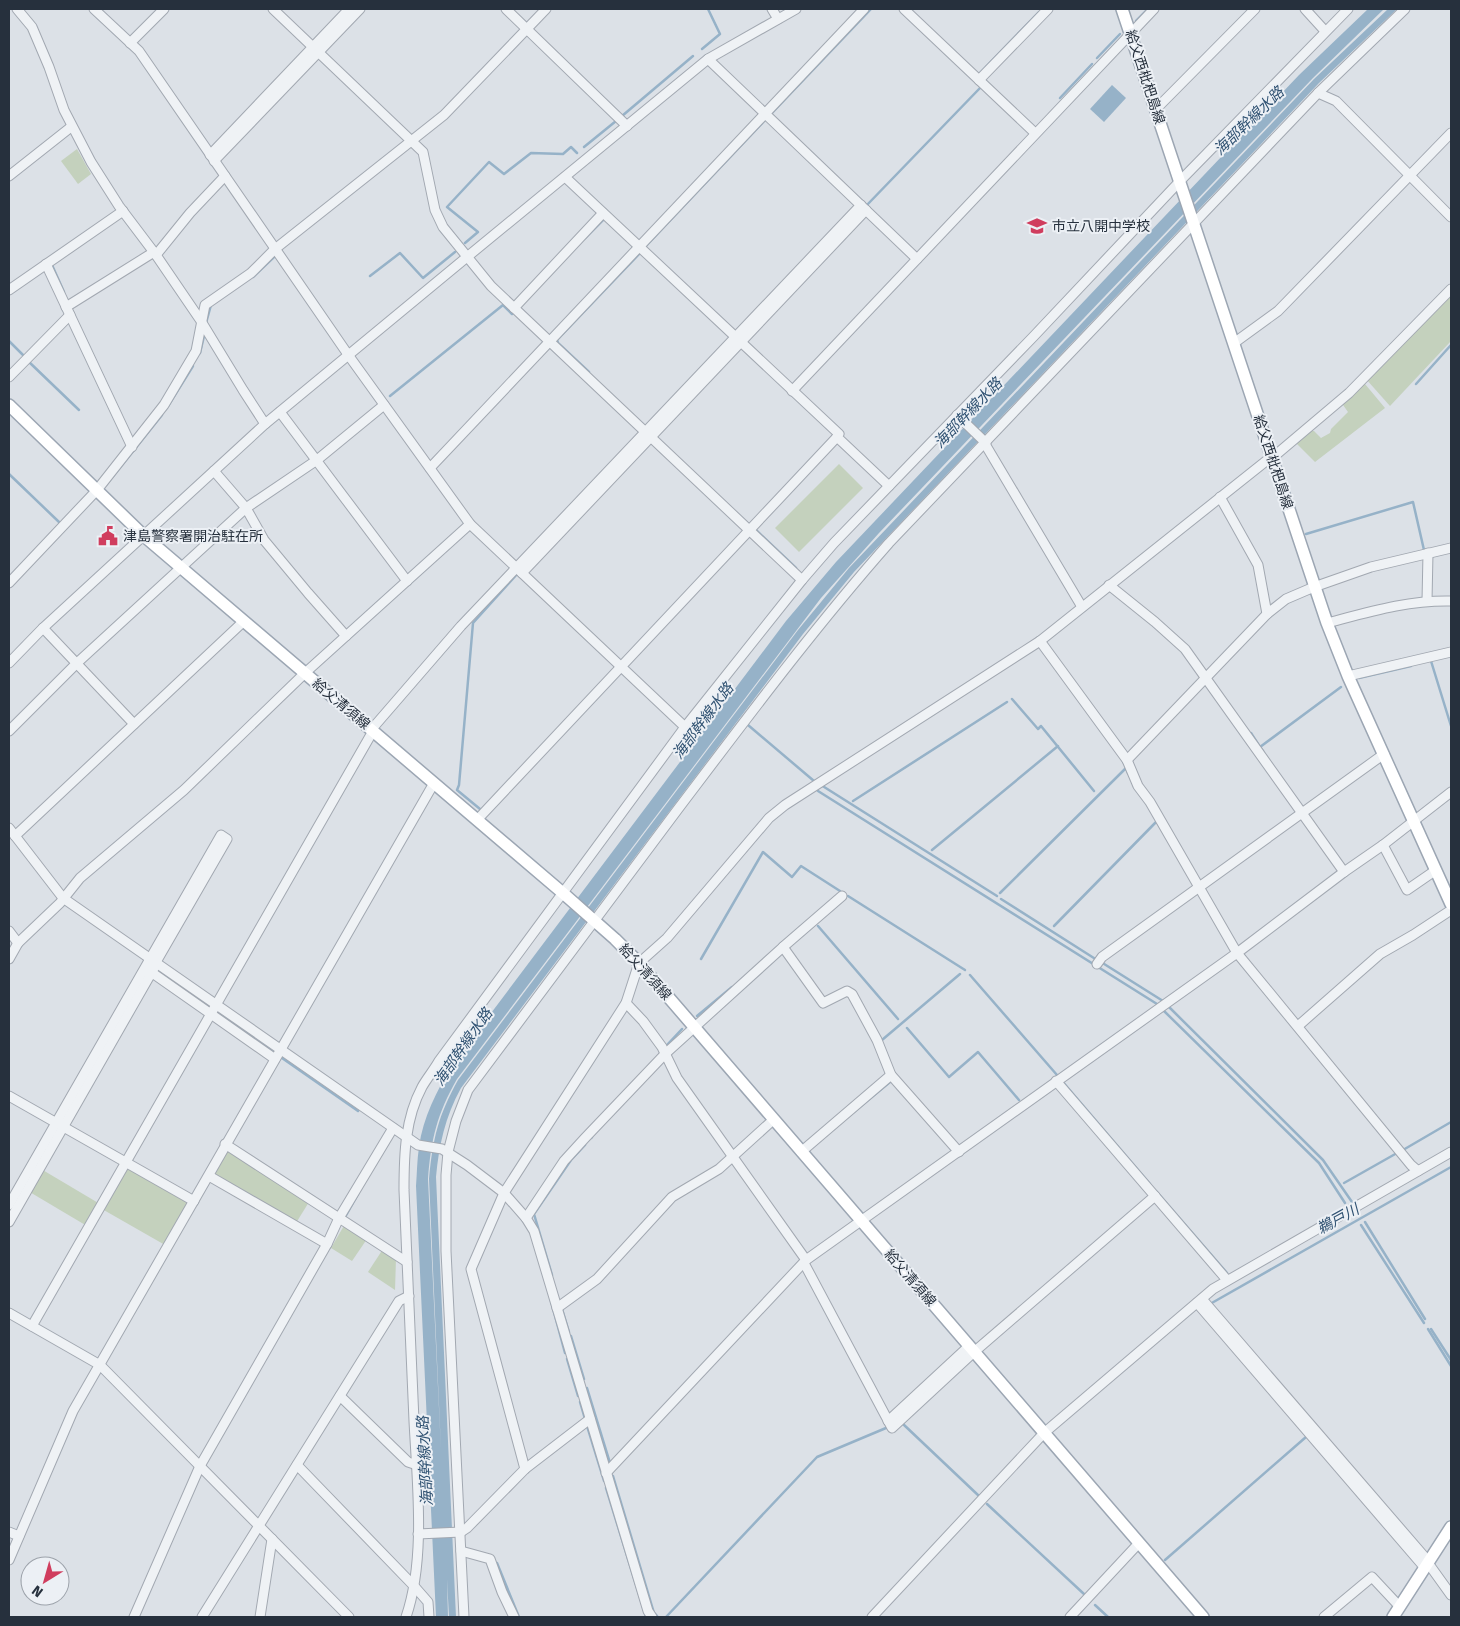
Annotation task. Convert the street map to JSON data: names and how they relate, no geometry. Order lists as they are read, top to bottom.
{
  "streets": {
    "main road": ["給父西枇杷島線", "給父清須線"]
  },
  "water": ["海部幹線水路", "鵜戸川"],
  "places": {
    "school or university": ["市立八開中学校"],
    "public building": ["津島警察署開治駐在所"]
  },
  "north": "bottom left"
}
